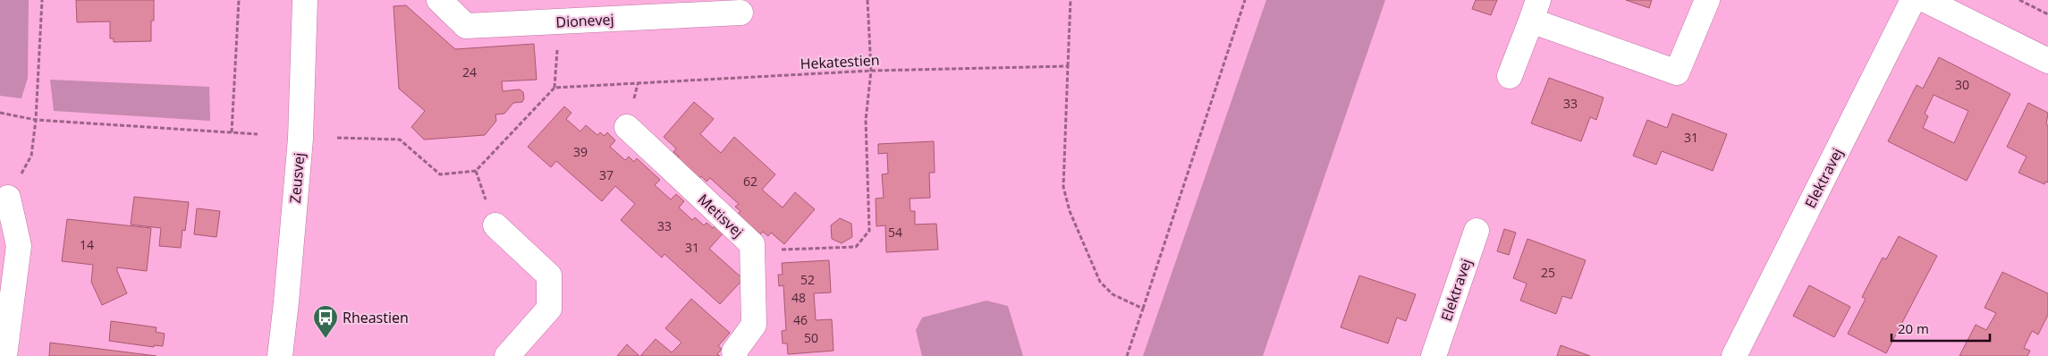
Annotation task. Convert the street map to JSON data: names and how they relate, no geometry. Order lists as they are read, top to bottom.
{
  "streets": {
    "street": [
      "Dionevej",
      "Zeusvej",
      "Elektravej",
      "Metisvej"
    ],
    "path": ["Hekatestien"]
  },
  "places": {
    "bus stop": ["Rheastien"]
  },
  "house_numbers": [
    "24",
    "30",
    "33",
    "31",
    "39",
    "37",
    "62",
    "33",
    "54",
    "14",
    "31",
    "25",
    "52",
    "48",
    "46",
    "50"
  ],
  "scale_bar": "20 m"
}
